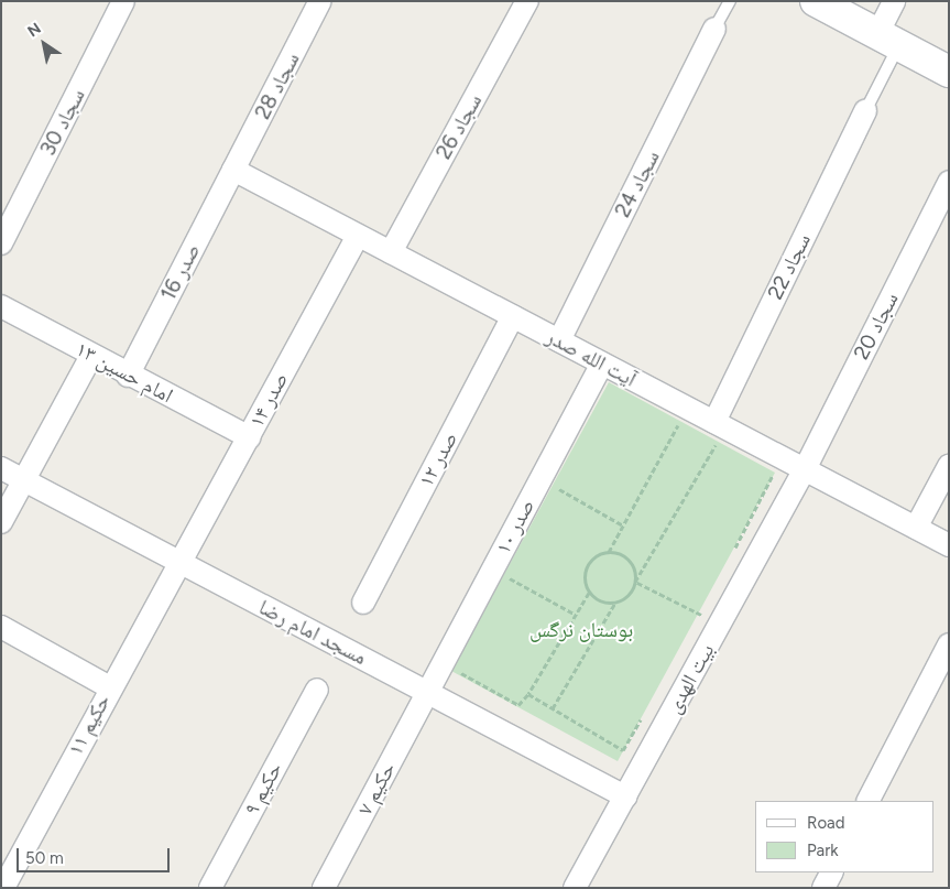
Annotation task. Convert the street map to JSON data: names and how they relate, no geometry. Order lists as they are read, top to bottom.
{
  "streets": {
    "street": [
      "سجاد 28",
      "سجاد 30",
      "سجاد 26",
      "سجاد 24",
      "سجاد 22",
      "صدر 16",
      "سجاد 20",
      "آیت الله صدر",
      "امام حسین ۱۳",
      "صدر ۱۴",
      "صدر ۱۲",
      "صدر ۱۰",
      "مسجد امام رضا",
      "بیت الهدی",
      "حکیم ۱۱",
      "حکیم ۹",
      "حکیم ۷"
    ]
  },
  "crossings": [
    ["سجاد 28", "صدر 16"],
    ["سجاد 28", "آیت الله صدر"],
    ["سجاد 26", "آیت الله صدر"],
    ["سجاد 24", "آیت الله صدر"],
    ["سجاد 22", "آیت الله صدر"],
    ["صدر 16", "آیت الله صدر"],
    ["صدر 16", "امام حسین ۱۳"],
    ["سجاد 20", "آیت الله صدر"],
    ["سجاد 20", "بیت الهدی"],
    ["آیت الله صدر", "صدر ۱۴"],
    ["آیت الله صدر", "صدر ۱۲"],
    ["آیت الله صدر", "صدر ۱۰"],
    ["آیت الله صدر", "بیت الهدی"],
    ["امام حسین ۱۳", "صدر ۱۴"],
    ["صدر ۱۴", "مسجد امام رضا"],
    ["صدر ۱۴", "حکیم ۱۱"],
    ["صدر ۱۰", "مسجد امام رضا"],
    ["صدر ۱۰", "حکیم ۷"],
    ["مسجد امام رضا", "بیت الهدی"],
    ["مسجد امام رضا", "حکیم ۱۱"],
    ["مسجد امام رضا", "حکیم ۷"]
  ],
  "parks": ["بوستان نرگس"],
  "legend": ["Road", "Park"],
  "scale_bar": "50 m",
  "north": "top left"
}
